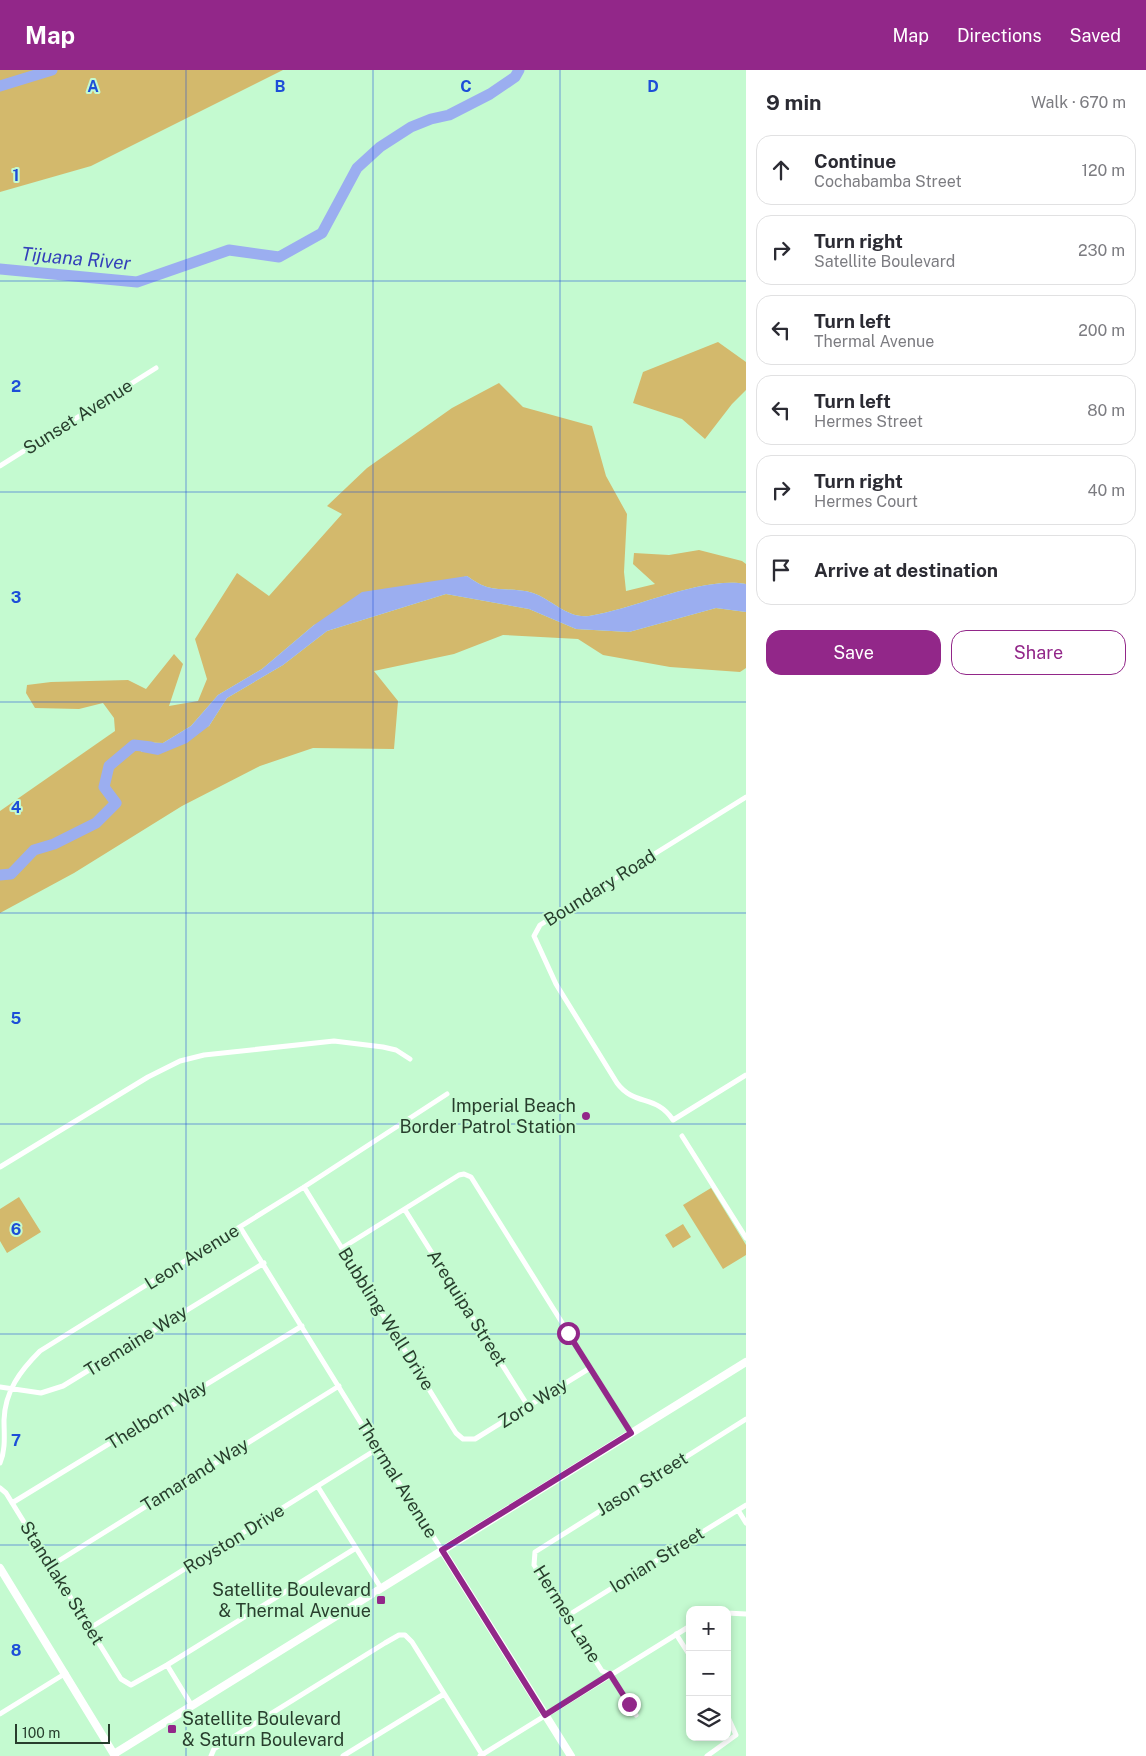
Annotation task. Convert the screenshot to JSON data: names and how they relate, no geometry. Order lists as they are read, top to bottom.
{
  "streets": {
    "street": [
      "Sunset Avenue",
      "Boundary Road",
      "Leon Avenue",
      "Arequipa Street",
      "Bubbling Well Drive",
      "Tremaine Way",
      "Zoro Way",
      "Thelborn Way",
      "Tamarand Way",
      "Thermal Avenue",
      "Jason Street",
      "Royston Drive",
      "Ionian Street",
      "Standlake Street",
      "Hermes Lane"
    ]
  },
  "crossings": [
    ["Leon Avenue", "Bubbling Well Drive"],
    ["Leon Avenue", "Tremaine Way"],
    ["Leon Avenue", "Thermal Avenue"],
    ["Arequipa Street", "Zoro Way"],
    ["Bubbling Well Drive", "Zoro Way"],
    ["Tremaine Way", "Thermal Avenue"],
    ["Thelborn Way", "Thermal Avenue"],
    ["Thelborn Way", "Standlake Street"],
    ["Tamarand Way", "Thermal Avenue"],
    ["Tamarand Way", "Standlake Street"],
    ["Thermal Avenue", "Royston Drive"],
    ["Jason Street", "Hermes Lane"],
    ["Royston Drive", "Standlake Street"],
    ["Ionian Street", "Hermes Lane"]
  ],
  "water": ["Tijuana River"],
  "places": {
    "other": ["Imperial Beach Border Patrol Station"],
    "transit": ["Satellite Boulevard & Thermal Avenue", "Satellite Boulevard & Saturn Boulevard"]
  },
  "scale_bar": "100 m",
  "page": {
    "header": "Map",
    "nav": ["Map", "Directions", "Saved"],
    "heading": ["9 min", "Walk · 670 m"],
    "list": [
      ["Continue", "Cochabamba Street", "120 m"],
      ["Turn right", "Satellite Boulevard", "230 m"],
      ["Turn left", "Thermal Avenue", "200 m"],
      ["Turn left", "Hermes Street", "80 m"],
      ["Turn right", "Hermes Court", "40 m"],
      "Arrive at destination"
    ],
    "buttons": ["Save", "Share"],
    "map_buttons": ["+", "−"],
    "scale": "100 m"
  },
  "grid": {
    "columns": [
      "A",
      "B",
      "C",
      "D"
    ],
    "rows": [
      "1",
      "2",
      "3",
      "4",
      "5",
      "6",
      "7",
      "8"
    ]
  }
}
